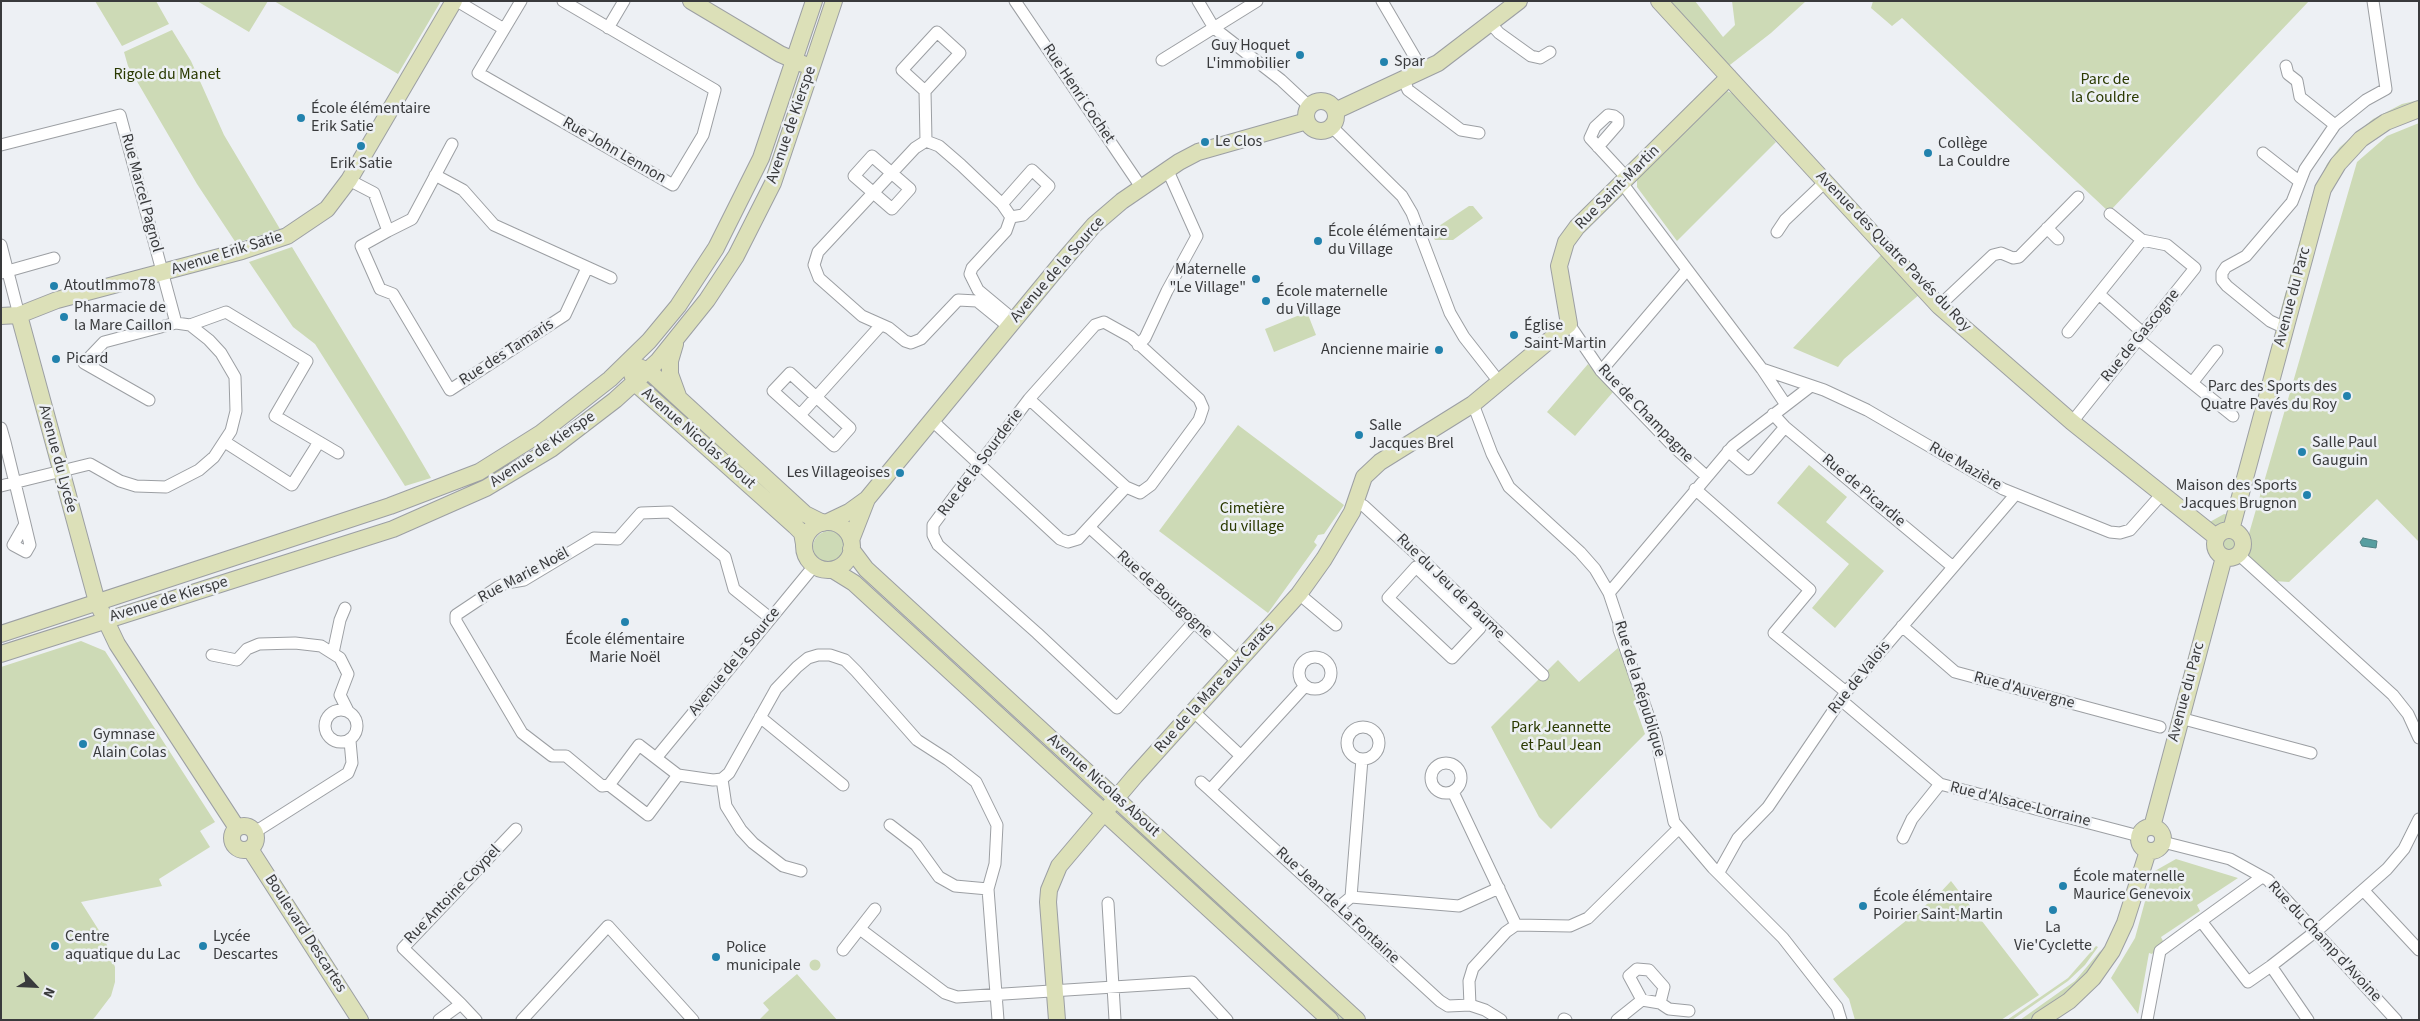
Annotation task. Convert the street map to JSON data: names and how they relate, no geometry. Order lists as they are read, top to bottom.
{
  "streets": {
    "street": [
      "Rue Henri Cochet",
      "Avenue de Kierspe",
      "Rue John Lennon",
      "Rue Saint-Martin",
      "Rue Marcel Pagnol",
      "Avenue des Quatre Pavés du Roy",
      "Avenue Erik Satie",
      "Avenue de la Source",
      "Avenue du Parc",
      "Rue de Gascogne",
      "Rue des Tamaris",
      "Rue de Champagne",
      "Avenue Nicolas About",
      "Avenue du Lycée",
      "Rue de la Sourderie",
      "Rue Mazière",
      "Rue de Picardie",
      "Rue Marie Noël",
      "Rue du Jeu de Paume",
      "Rue de Bourgogne",
      "Rue de Valois",
      "Rue de la Mare aux Carats",
      "Rue de la République",
      "Rue d'Auvergne",
      "Rue d'Alsace-Lorraine",
      "Rue Antoine Coypel",
      "Rue Jean de La Fontaine",
      "Boulevard Descartes",
      "Rue du Champ d'Avoine"
    ]
  },
  "crossings": [
    ["Rue Henri Cochet", "Avenue de la Source"],
    ["Avenue de Kierspe", "Avenue Nicolas About"],
    ["Avenue de Kierspe", "Avenue du Lycée"],
    ["Avenue de Kierspe", "Boulevard Descartes"],
    ["Rue Saint-Martin", "Avenue des Quatre Pavés du Roy"],
    ["Rue Saint-Martin", "Rue de Champagne"],
    ["Rue Saint-Martin", "Rue de la Mare aux Carats"],
    ["Rue Marcel Pagnol", "Avenue Erik Satie"],
    ["Avenue des Quatre Pavés du Roy", "Avenue du Parc"],
    ["Avenue des Quatre Pavés du Roy", "Rue de Gascogne"],
    ["Avenue des Quatre Pavés du Roy", "Rue Mazière"],
    ["Avenue Erik Satie", "Avenue du Lycée"],
    ["Avenue de la Source", "Avenue Nicolas About"],
    ["Avenue de la Source", "Rue Marie Noël"],
    ["Avenue du Parc", "Rue d'Alsace-Lorraine"],
    ["Rue de Champagne", "Rue de la Mare aux Carats"],
    ["Avenue Nicolas About", "Rue de la Mare aux Carats"],
    ["Avenue du Lycée", "Boulevard Descartes"],
    ["Rue de la Sourderie", "Rue de Bourgogne"],
    ["Rue Mazière", "Rue de Valois"],
    ["Rue de Picardie", "Rue de Valois"],
    ["Rue du Jeu de Paume", "Rue de la Mare aux Carats"],
    ["Rue de Bourgogne", "Rue de la Mare aux Carats"],
    ["Rue de Valois", "Rue de la République"],
    ["Rue de Valois", "Rue d'Auvergne"],
    ["Rue de Valois", "Rue d'Alsace-Lorraine"],
    ["Rue de la Mare aux Carats", "Rue de la République"]
  ],
  "parks": [
    "Rigole du Manet",
    "Parc de la Couldre",
    "Cimetière du village",
    "Park Jeannette et Paul Jean"
  ],
  "places": [
    "Guy Hoquet L'immobilier",
    "Spar",
    "École élémentaire Erik Satie",
    "Le Clos",
    "Erik Satie",
    "Collège La Couldre",
    "École élémentaire du Village",
    "Maternelle \"Le Village\"",
    "AtoutImmo78",
    "École maternelle du Village",
    "Pharmacie de la Mare Caillon",
    "Église Saint-Martin",
    "Ancienne mairie",
    "Picard",
    "Parc des Sports des Quatre Pavés du Roy",
    "Salle Jacques Brel",
    "Salle Paul Gauguin",
    "Les Villageoises",
    "Maison des Sports Jacques Brugnon",
    "École élémentaire Marie Noël",
    "Gymnase Alain Colas",
    "École maternelle Maurice Genevoix",
    "École élémentaire Poirier Saint-Martin",
    "La Vie'Cyclette",
    "Centre aquatique du Lac",
    "Lycée Descartes",
    "Police municipale"
  ],
  "north": "bottom right"
}
